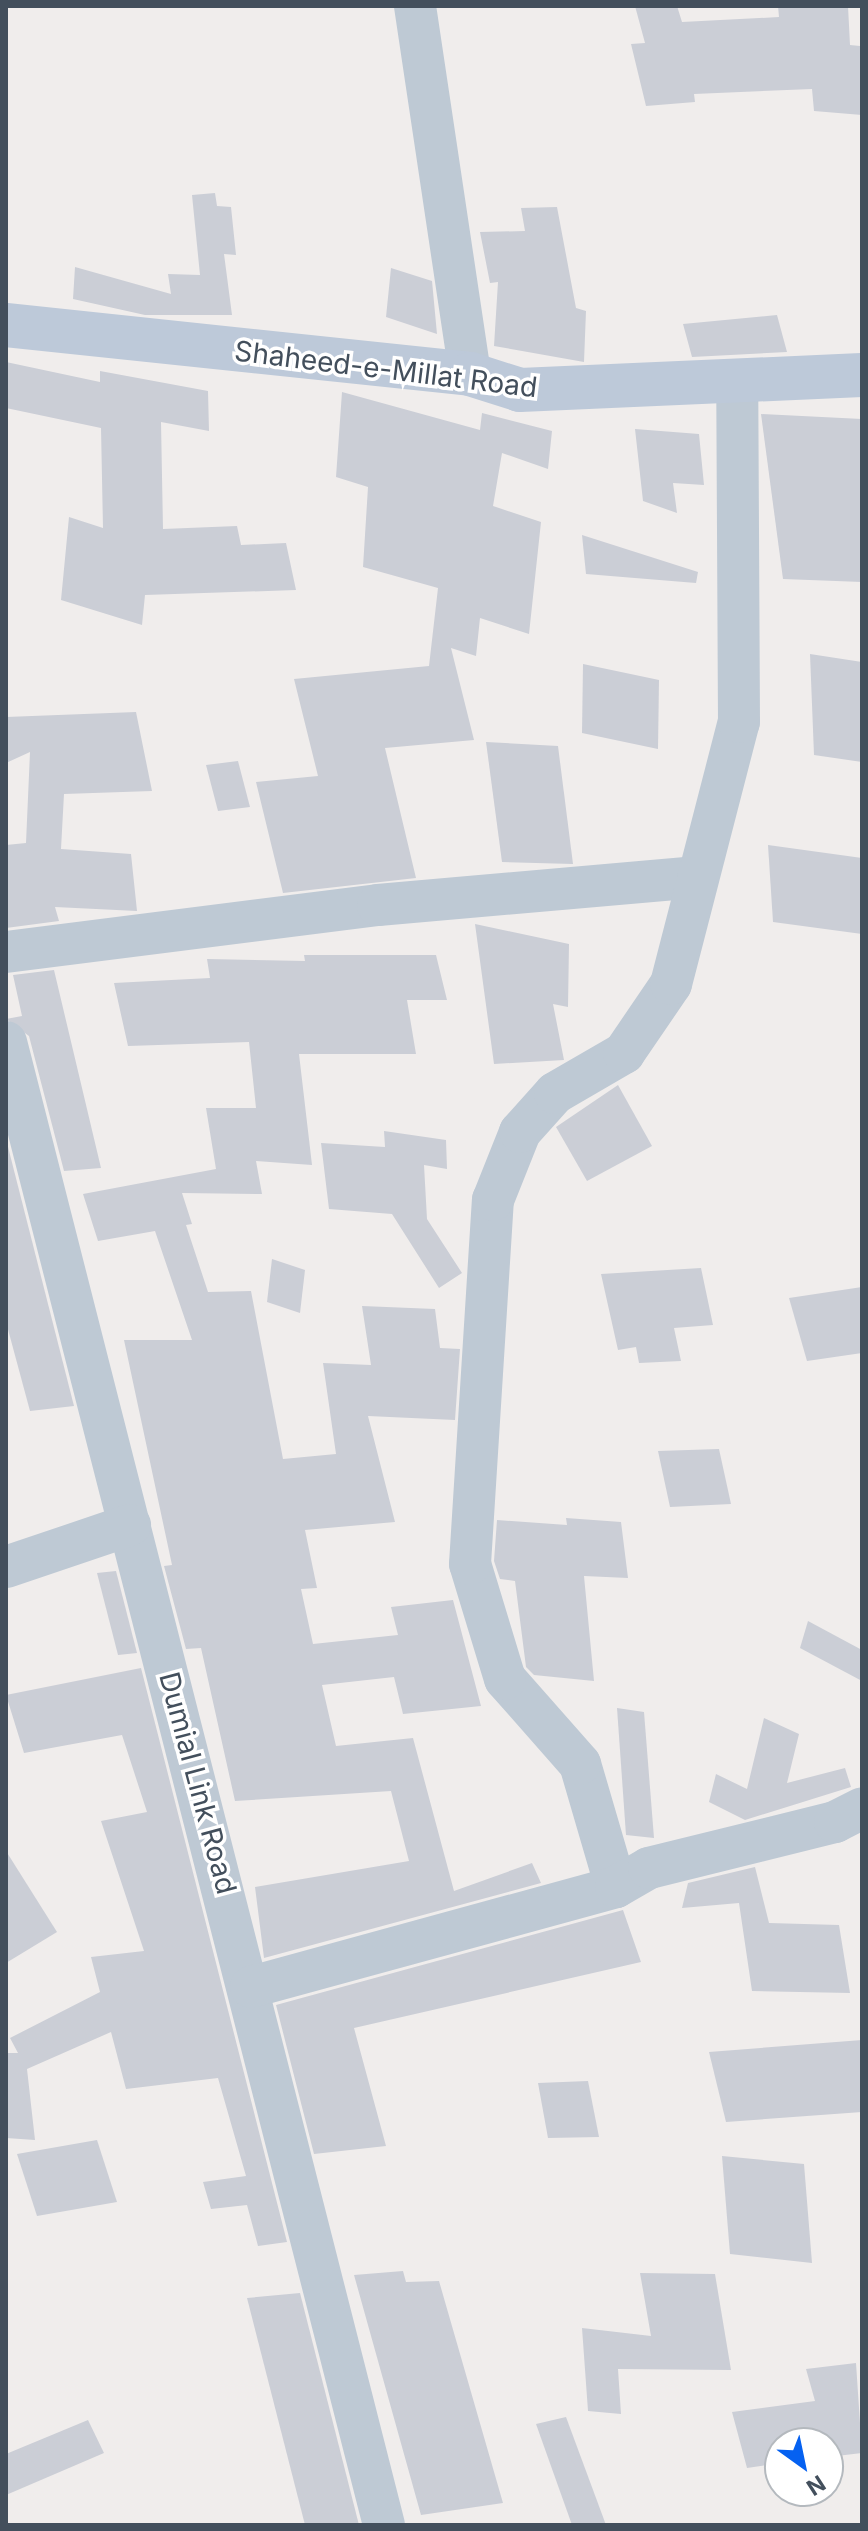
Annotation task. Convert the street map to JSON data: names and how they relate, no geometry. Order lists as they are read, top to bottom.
{
  "streets": {
    "main road": ["Shaheed-e-Millat Road"],
    "street": ["Dumial Link Road"]
  },
  "north": "bottom right"
}
